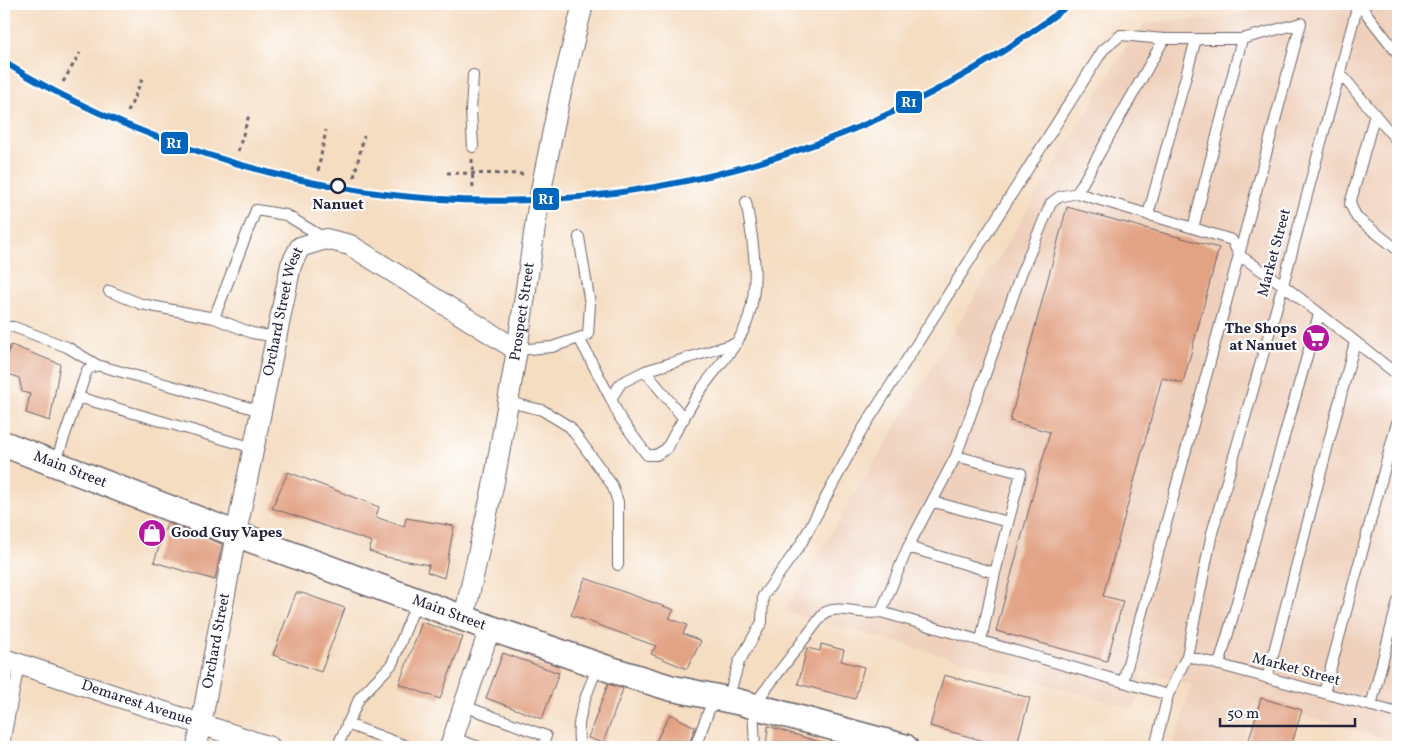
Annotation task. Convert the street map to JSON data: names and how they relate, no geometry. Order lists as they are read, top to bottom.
{
  "streets": {
    "street": [
      "Prospect Street",
      "Orchard Street West",
      "Main Street",
      "Orchard Street",
      "Demarest Avenue"
    ],
    "lane": ["Market Street"]
  },
  "crossings": [
    ["Prospect Street", "Orchard Street West"],
    ["Prospect Street", "Main Street"],
    ["Orchard Street West", "Main Street"],
    ["Orchard Street West", "Orchard Street"],
    ["Main Street", "Orchard Street"],
    ["Orchard Street", "Demarest Avenue"]
  ],
  "places": {
    "other": ["Nanuet"],
    "supermarket": ["The Shops at Nanuet"],
    "shop": ["Good Guy Vapes"]
  },
  "lines": ["transit line R1"],
  "scale_bar": "50 m"
}
